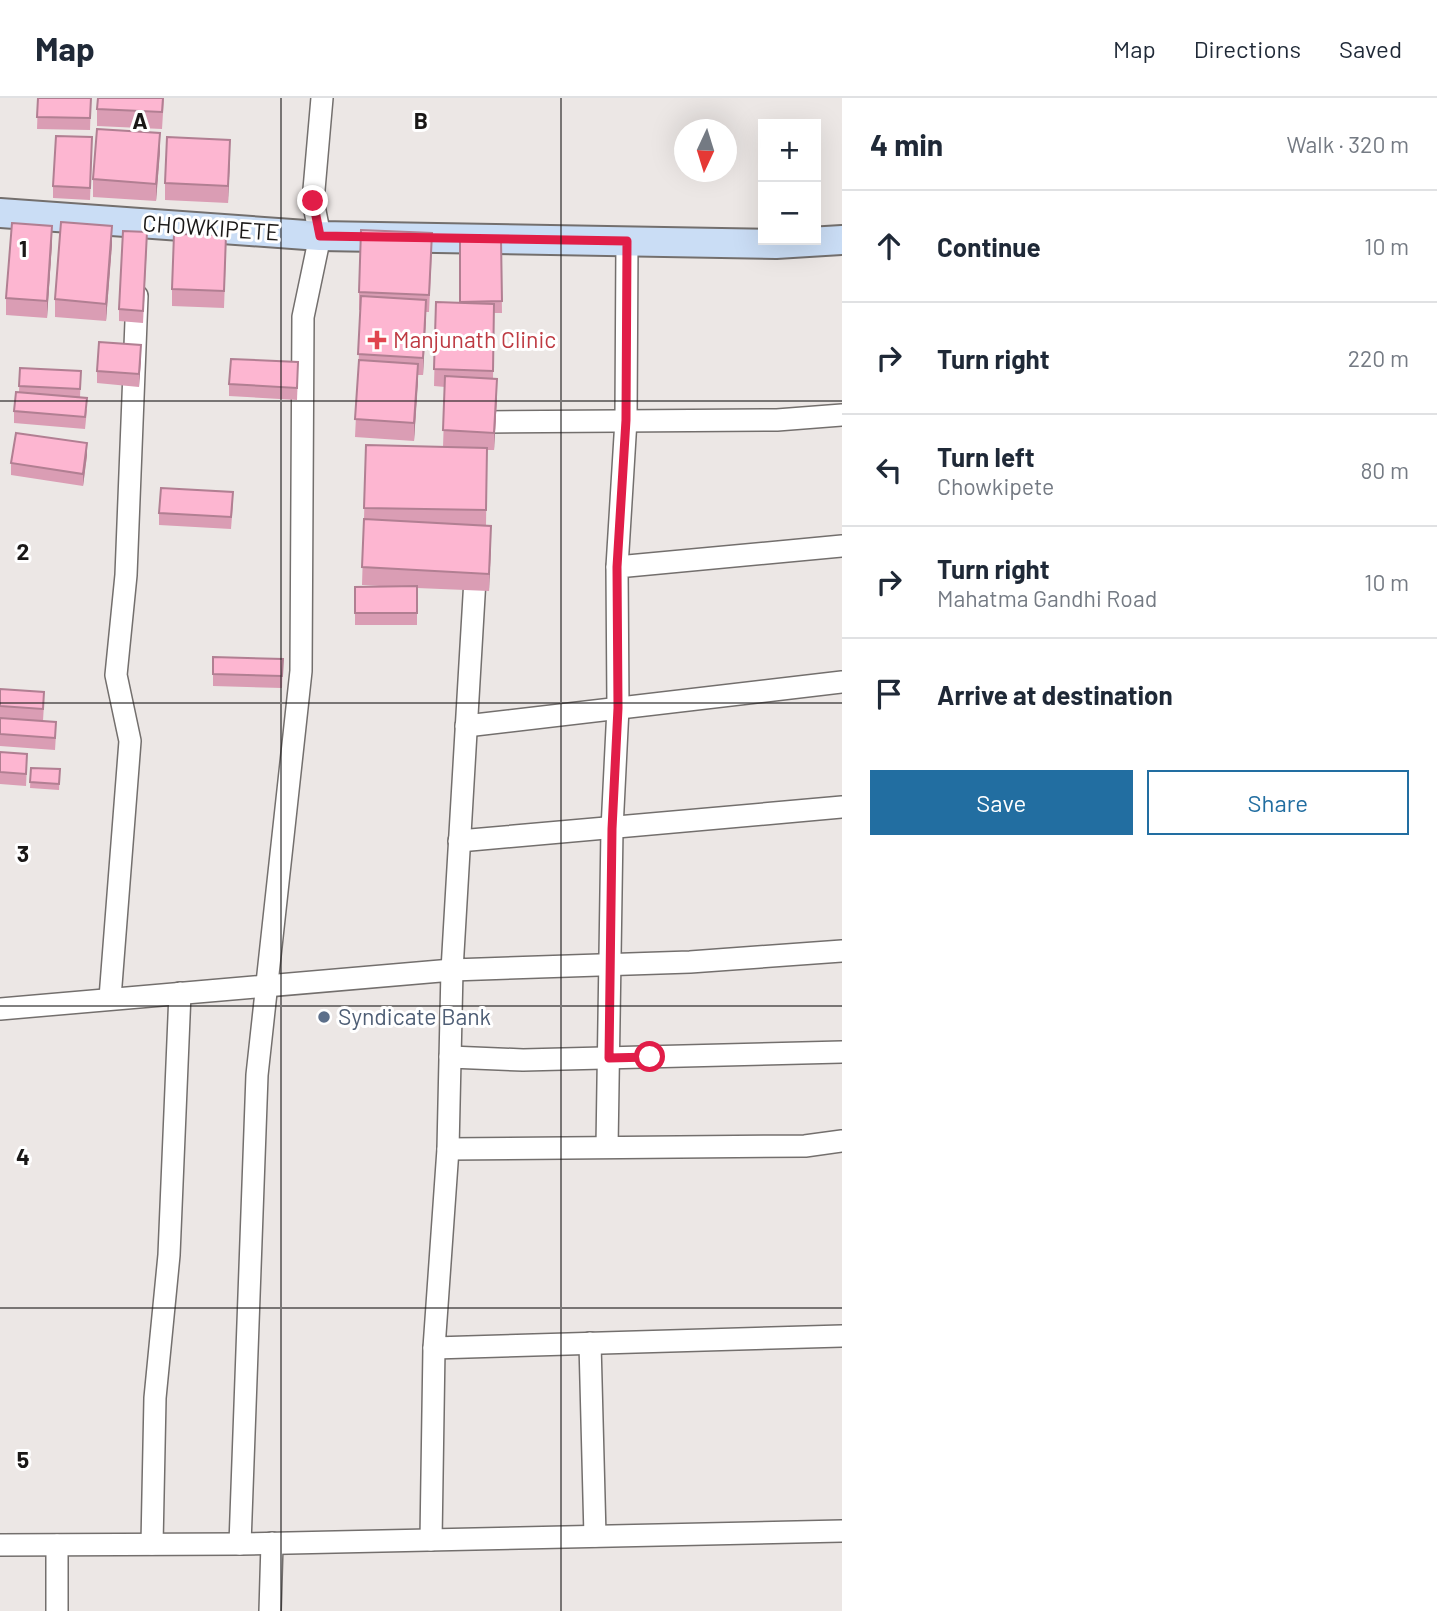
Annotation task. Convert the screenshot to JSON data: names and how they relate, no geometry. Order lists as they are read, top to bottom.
{
  "streets": {
    "street": ["CHOWKIPETE"]
  },
  "places": {
    "health": ["Manjunath Clinic"],
    "other": ["Syndicate Bank"]
  },
  "north": "bottom",
  "page": {
    "header": "Map",
    "nav": ["Map", "Directions", "Saved"],
    "heading": ["4 min", "Walk · 320 m"],
    "map_buttons": ["+", "−"],
    "list": [
      ["Continue", "10 m"],
      ["Turn right", "220 m"],
      ["Turn left", "Chowkipete", "80 m"],
      ["Turn right", "Mahatma Gandhi Road", "10 m"],
      "Arrive at destination"
    ],
    "buttons": ["Save", "Share"]
  },
  "grid": {
    "columns": ["A", "B"],
    "rows": [
      "1",
      "2",
      "3",
      "4",
      "5"
    ]
  }
}
